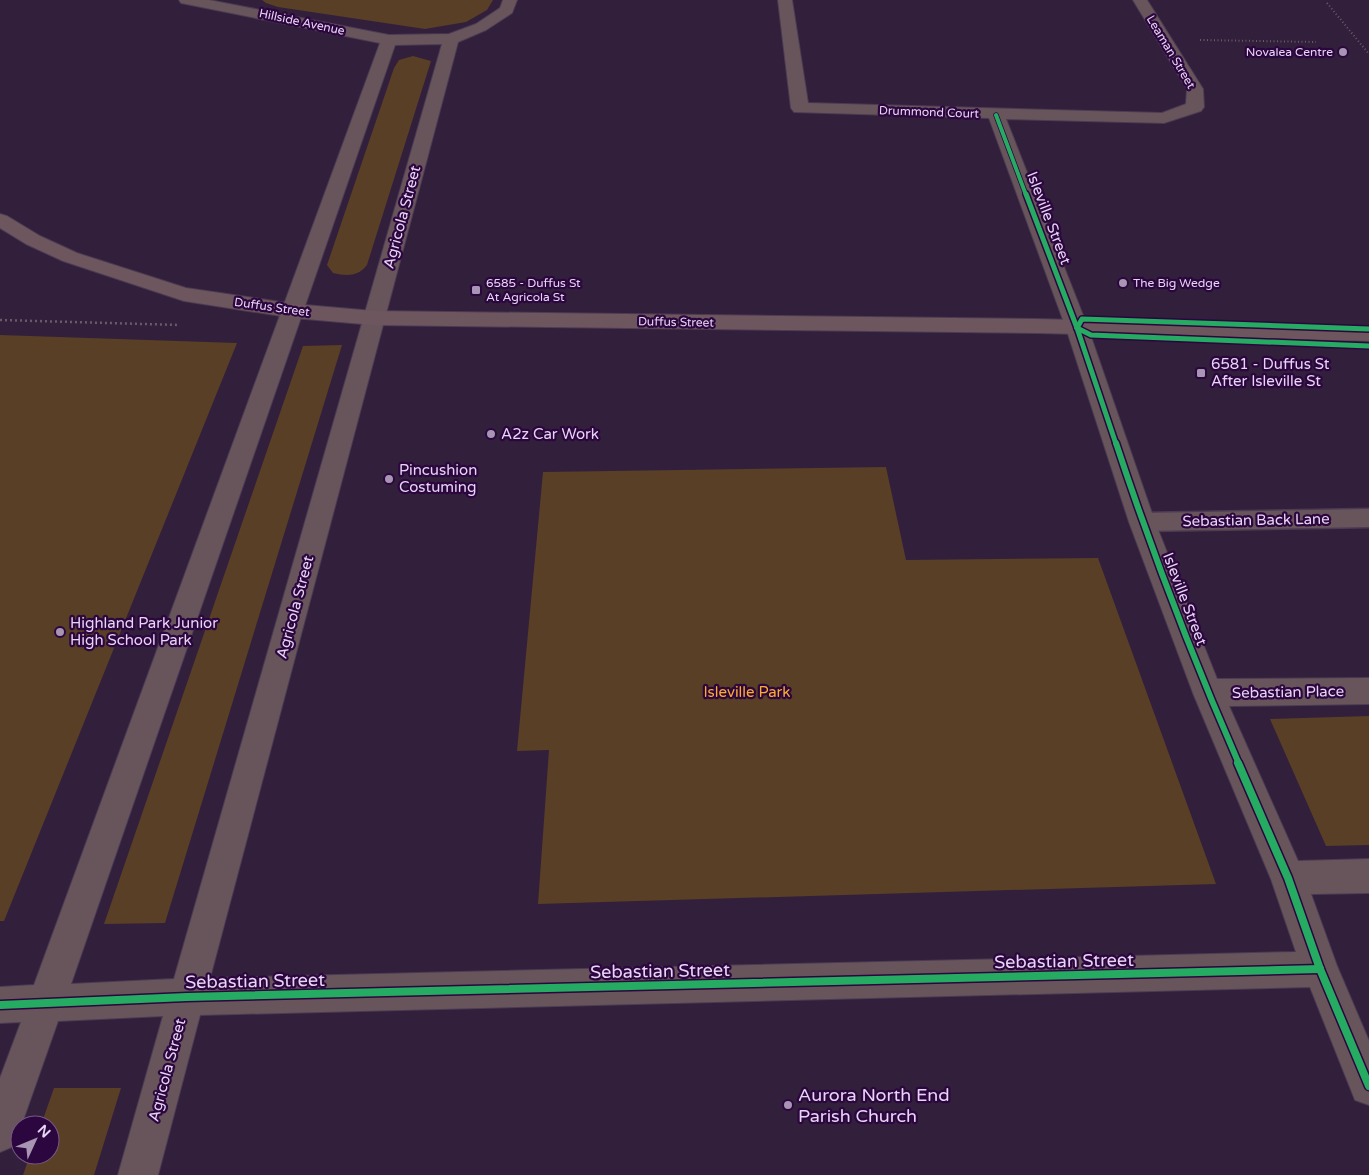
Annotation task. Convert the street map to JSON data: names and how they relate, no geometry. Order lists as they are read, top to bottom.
{
  "streets": {
    "main road": ["Duffus Street"],
    "street": [
      "Hillside Avenue",
      "Leaman Street",
      "Drummond Court",
      "Agricola Street",
      "Isleville Street",
      "Sebastian Place",
      "Sebastian Street"
    ],
    "lane": ["Sebastian Back Lane"]
  },
  "crossings": [
    ["Hillside Avenue", "Agricola Street"],
    ["Leaman Street", "Drummond Court"],
    ["Drummond Court", "Isleville Street"],
    ["Agricola Street", "Duffus Street"],
    ["Agricola Street", "Sebastian Street"],
    ["Isleville Street", "Duffus Street"],
    ["Isleville Street", "Sebastian Back Lane"],
    ["Isleville Street", "Sebastian Place"],
    ["Isleville Street", "Sebastian Street"]
  ],
  "parks": ["Isleville Park"],
  "places": {
    "other": [
      "Novalea Centre",
      "The Big Wedge",
      "A2z Car Work",
      "Pincushion Costuming",
      "Highland Park Junior High School Park",
      "Aurora North End Parish Church"
    ],
    "transit": ["6585 - Duffus St At Agricola St", "6581 - Duffus St After Isleville St"]
  },
  "north": "top right"
}
